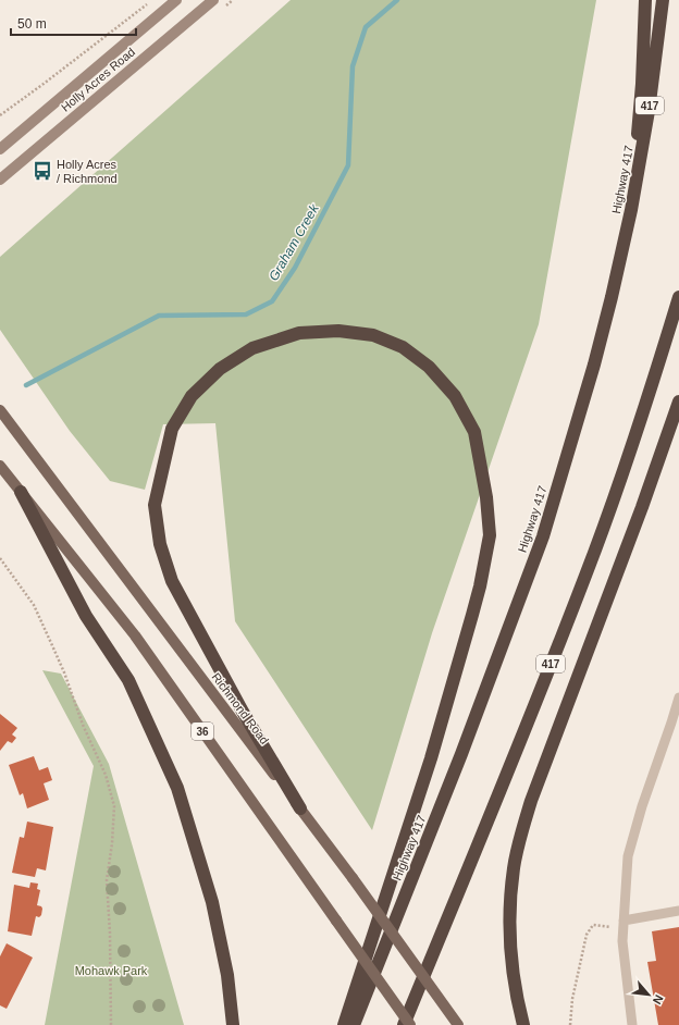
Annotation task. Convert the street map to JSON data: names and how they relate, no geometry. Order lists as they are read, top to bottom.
{
  "streets": {
    "highway": ["417", "Highway 417"],
    "main road": ["Holly Acres Road", "Richmond Road", "36"]
  },
  "water": ["Graham Creek"],
  "parks": ["Mohawk Park"],
  "places": {
    "bus stop": ["Holly Acres / Richmond"]
  },
  "scale_bar": "50 m",
  "north": "bottom right"
}
